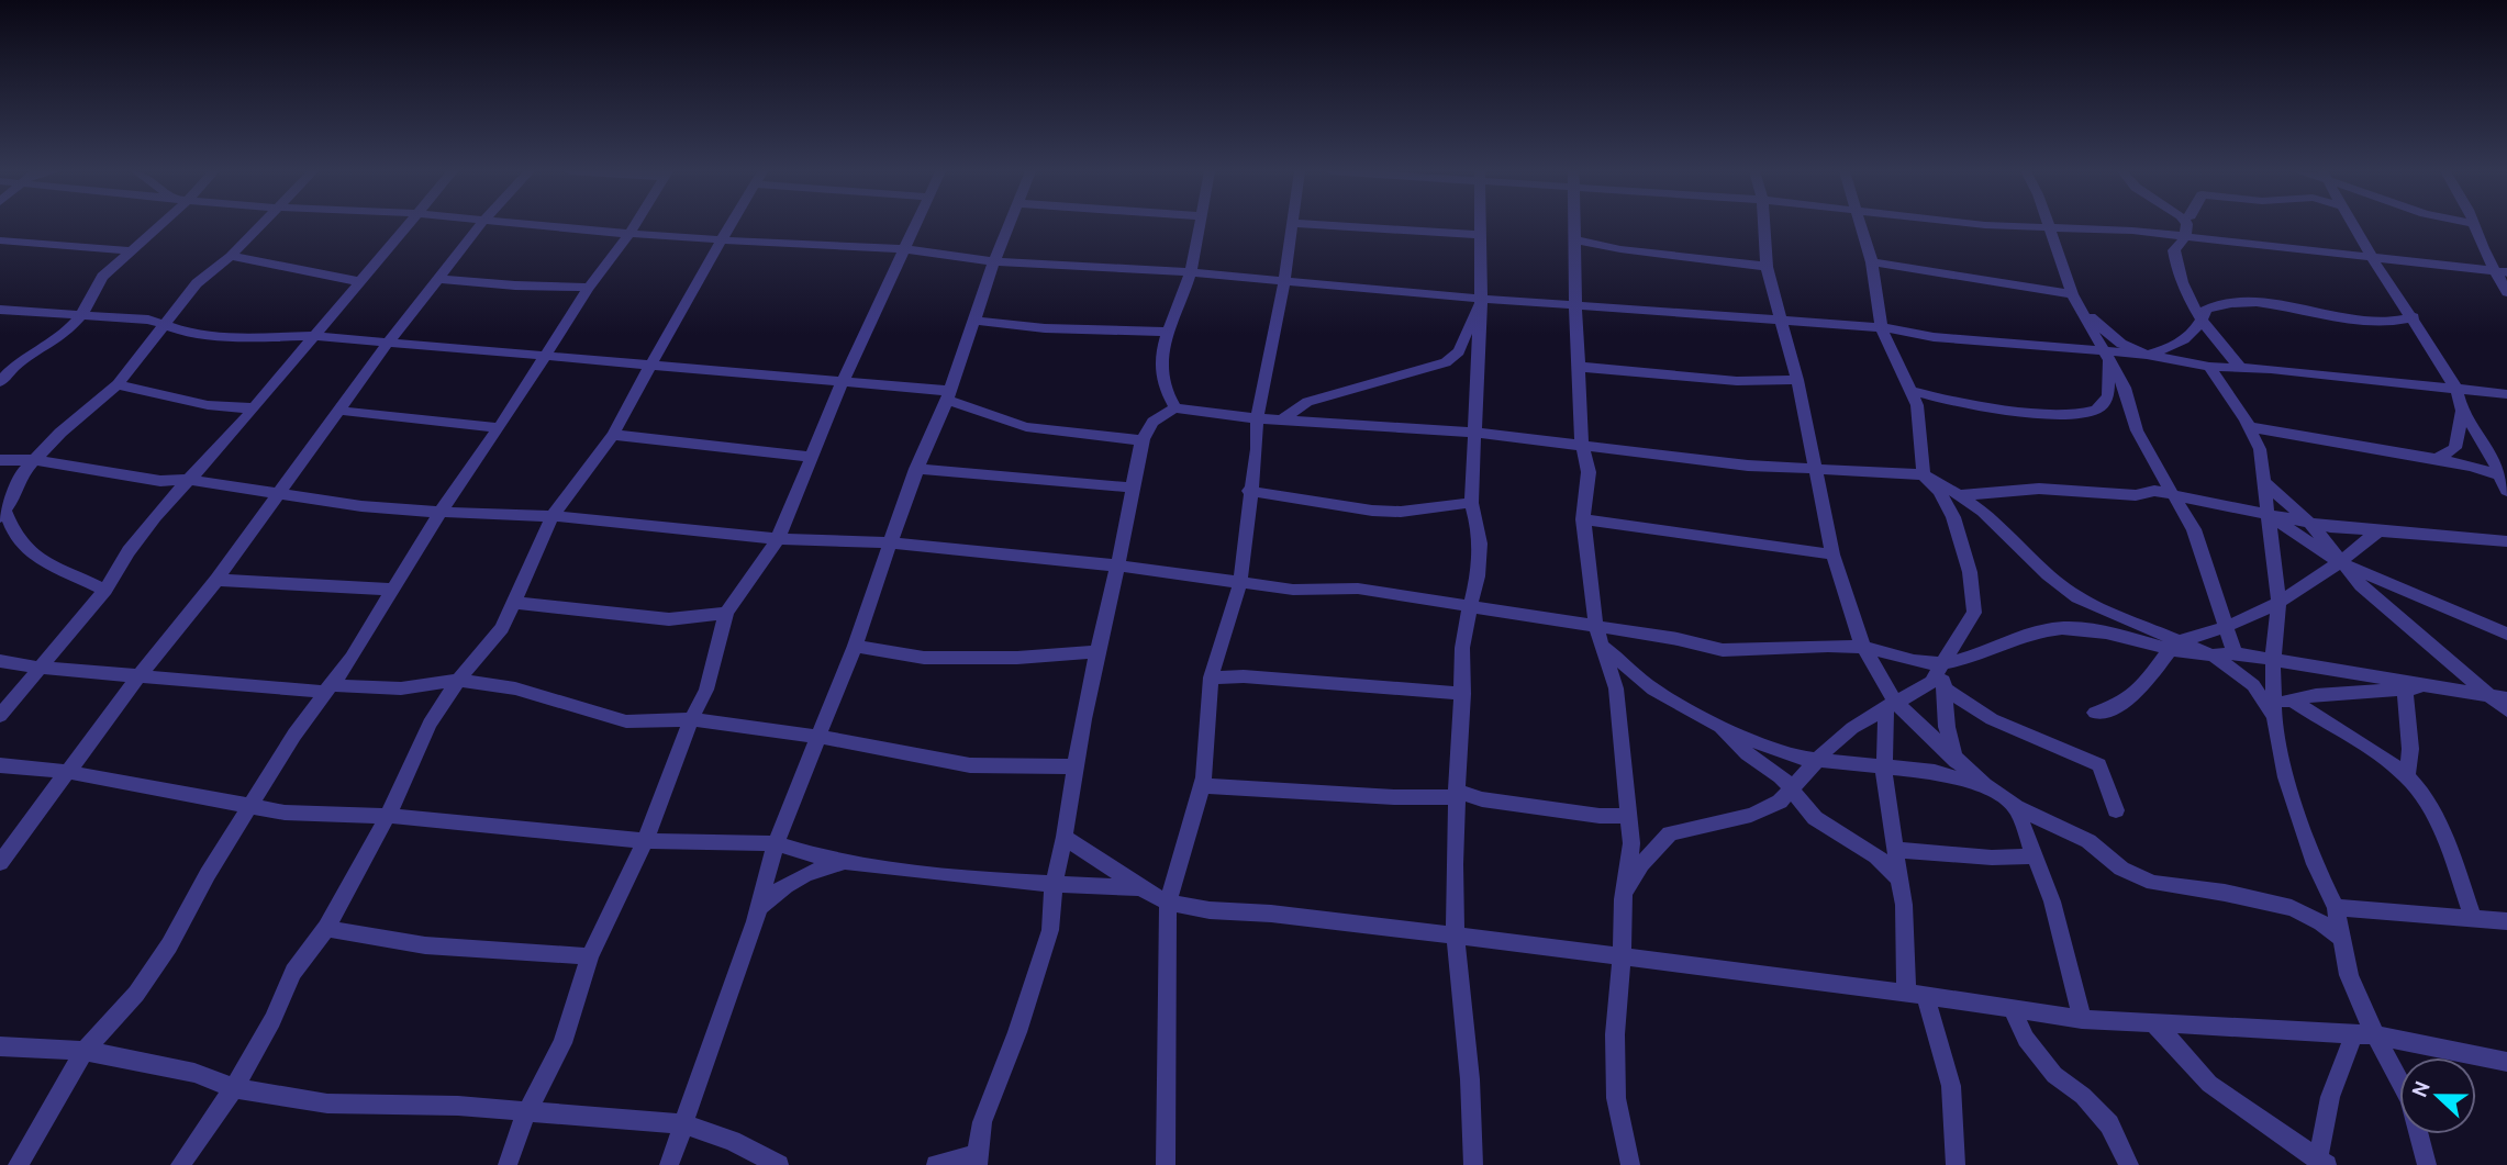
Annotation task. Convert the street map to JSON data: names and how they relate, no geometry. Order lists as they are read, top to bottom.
{
  "north": "left"
}
